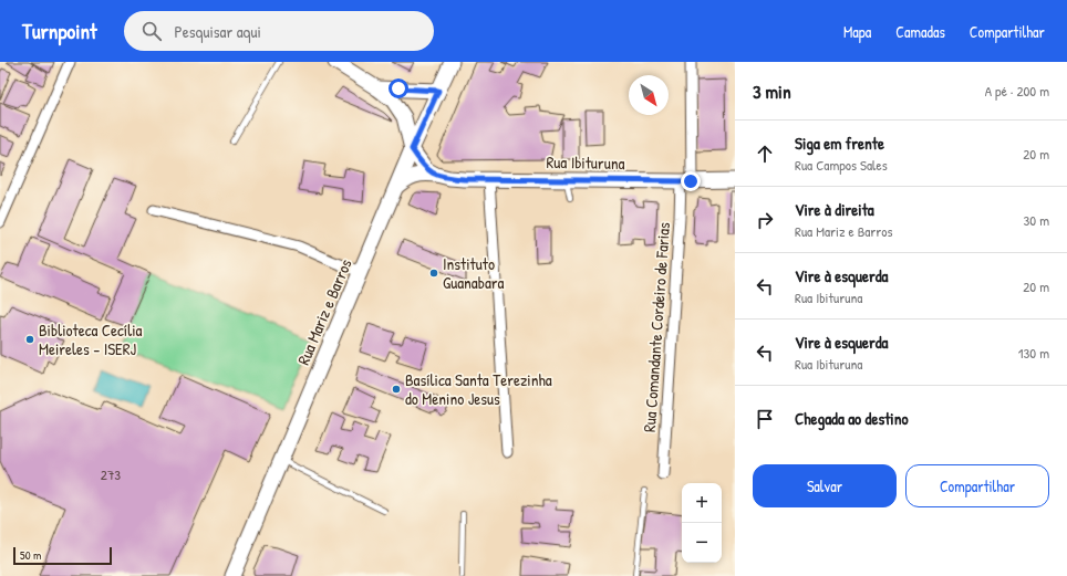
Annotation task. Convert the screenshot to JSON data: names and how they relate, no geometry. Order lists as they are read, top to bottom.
{
  "streets": {
    "street": ["Rua Ibituruna", "Rua Mariz e Barros", "Rua Comandante Cordeiro de Farias"]
  },
  "crossings": [
    ["Rua Ibituruna", "Rua Mariz e Barros"],
    ["Rua Ibituruna", "Rua Comandante Cordeiro de Farias"]
  ],
  "places": ["Instituto Guanabara", "Biblioteca Cecília Meireles - ISERJ", "Basílica Santa Terezinha do Menino Jesus"],
  "house_numbers": ["273"],
  "scale_bar": "50 m",
  "north": "bottom right",
  "page": {
    "header": "Turnpoint",
    "search": "Pesquisar aqui",
    "nav": ["Mapa", "Camadas", "Compartilhar"],
    "heading": ["3 min", "A pé · 200 m"],
    "list": [
      ["Siga em frente", "Rua Campos Sales", "20 m"],
      ["Vire à direita", "Rua Mariz e Barros", "30 m"],
      ["Vire à esquerda", "Rua Ibituruna", "20 m"],
      ["Vire à esquerda", "Rua Ibituruna", "130 m"],
      "Chegada ao destino"
    ],
    "buttons": ["Salvar", "Compartilhar"],
    "map_buttons": ["+", "−"],
    "scale": "50 m"
  }
}
